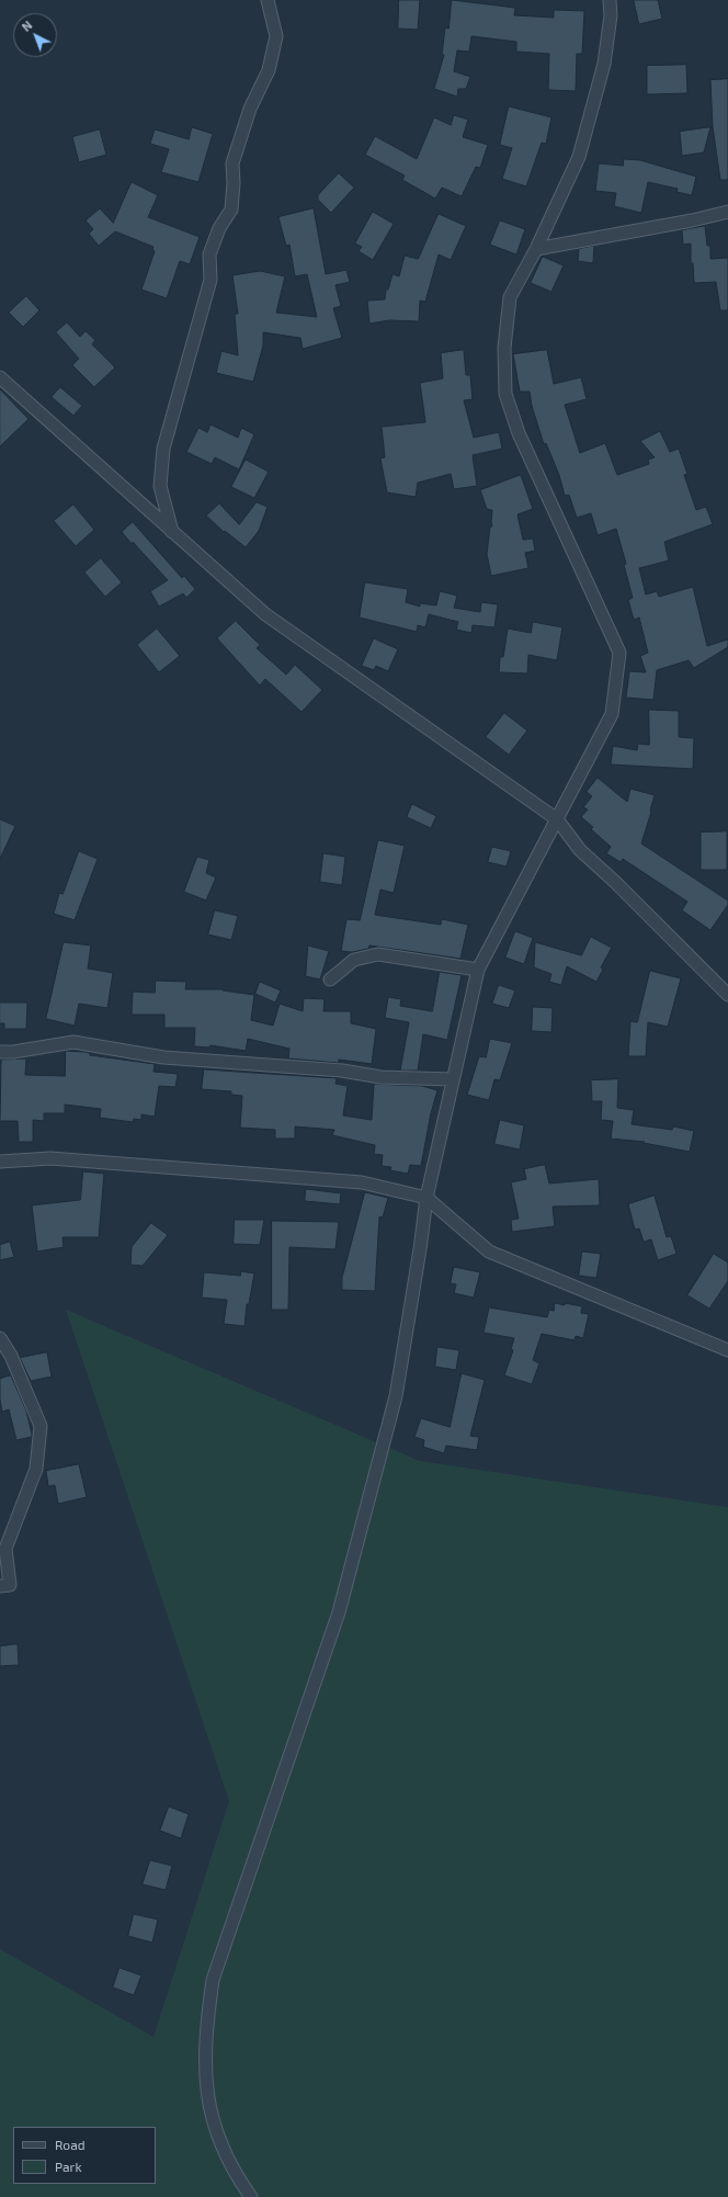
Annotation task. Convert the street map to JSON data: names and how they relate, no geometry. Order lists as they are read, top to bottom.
{
  "legend": ["Road", "Park"],
  "north": "top left"
}
